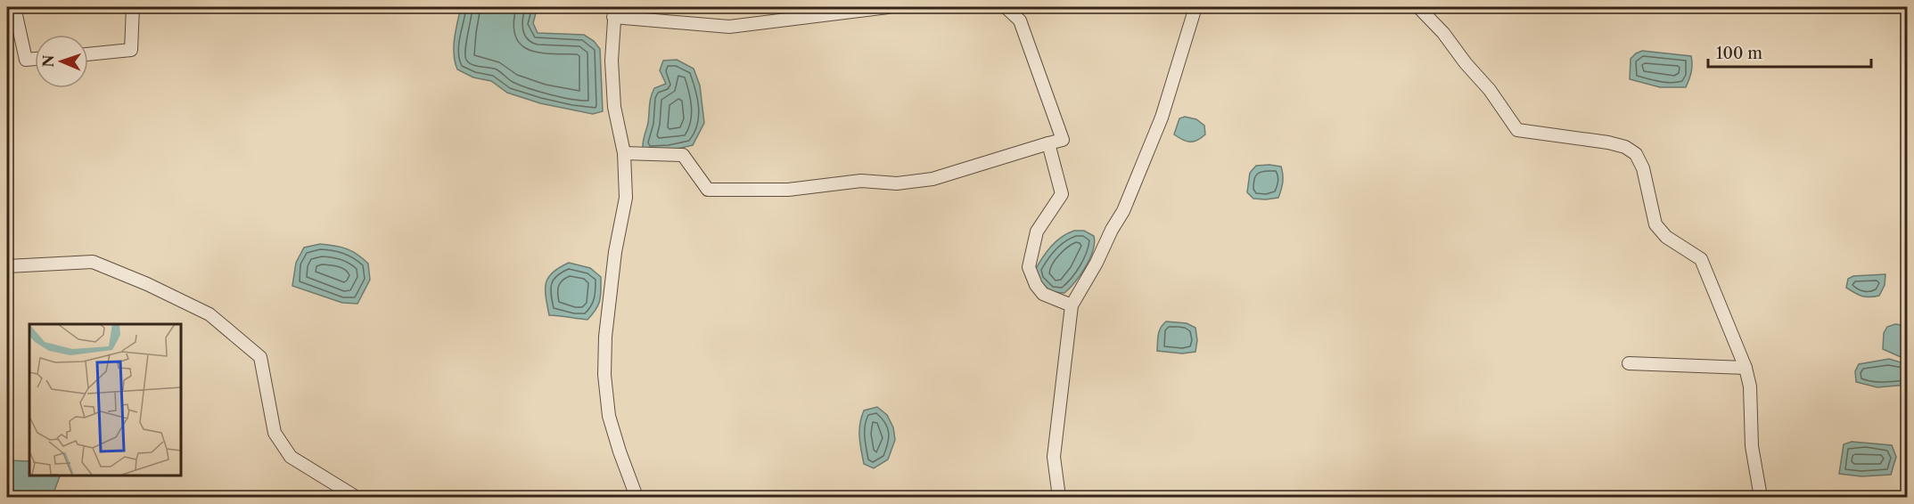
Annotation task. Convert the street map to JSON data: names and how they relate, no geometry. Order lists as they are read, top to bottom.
{
  "scale_bar": "100 m",
  "north": "left"
}
